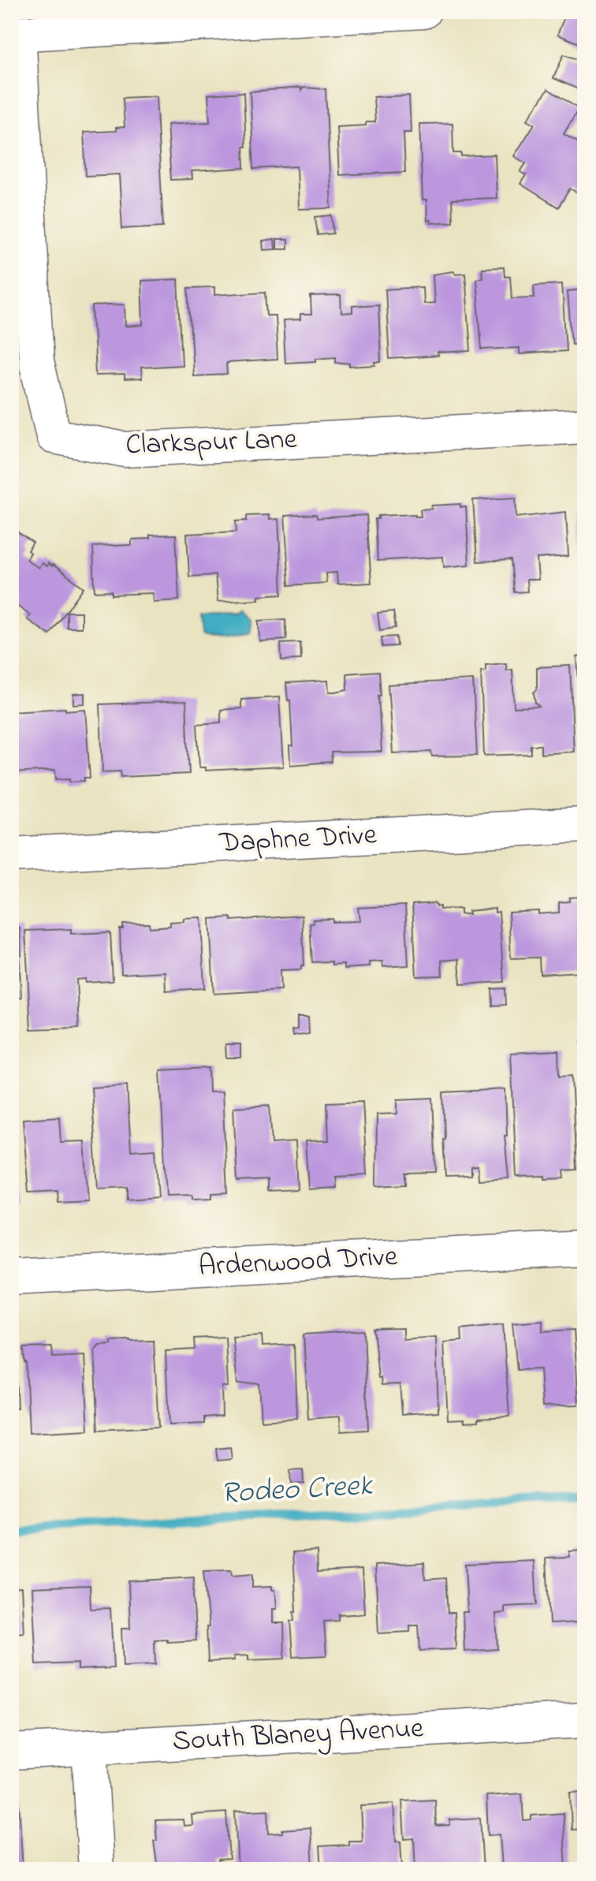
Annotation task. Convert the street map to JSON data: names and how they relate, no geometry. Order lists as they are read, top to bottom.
{
  "streets": {
    "street": [
      "Clarkspur Lane",
      "Daphne Drive",
      "Ardenwood Drive",
      "South Blaney Avenue"
    ]
  },
  "water": ["Rodeo Creek"]
}
